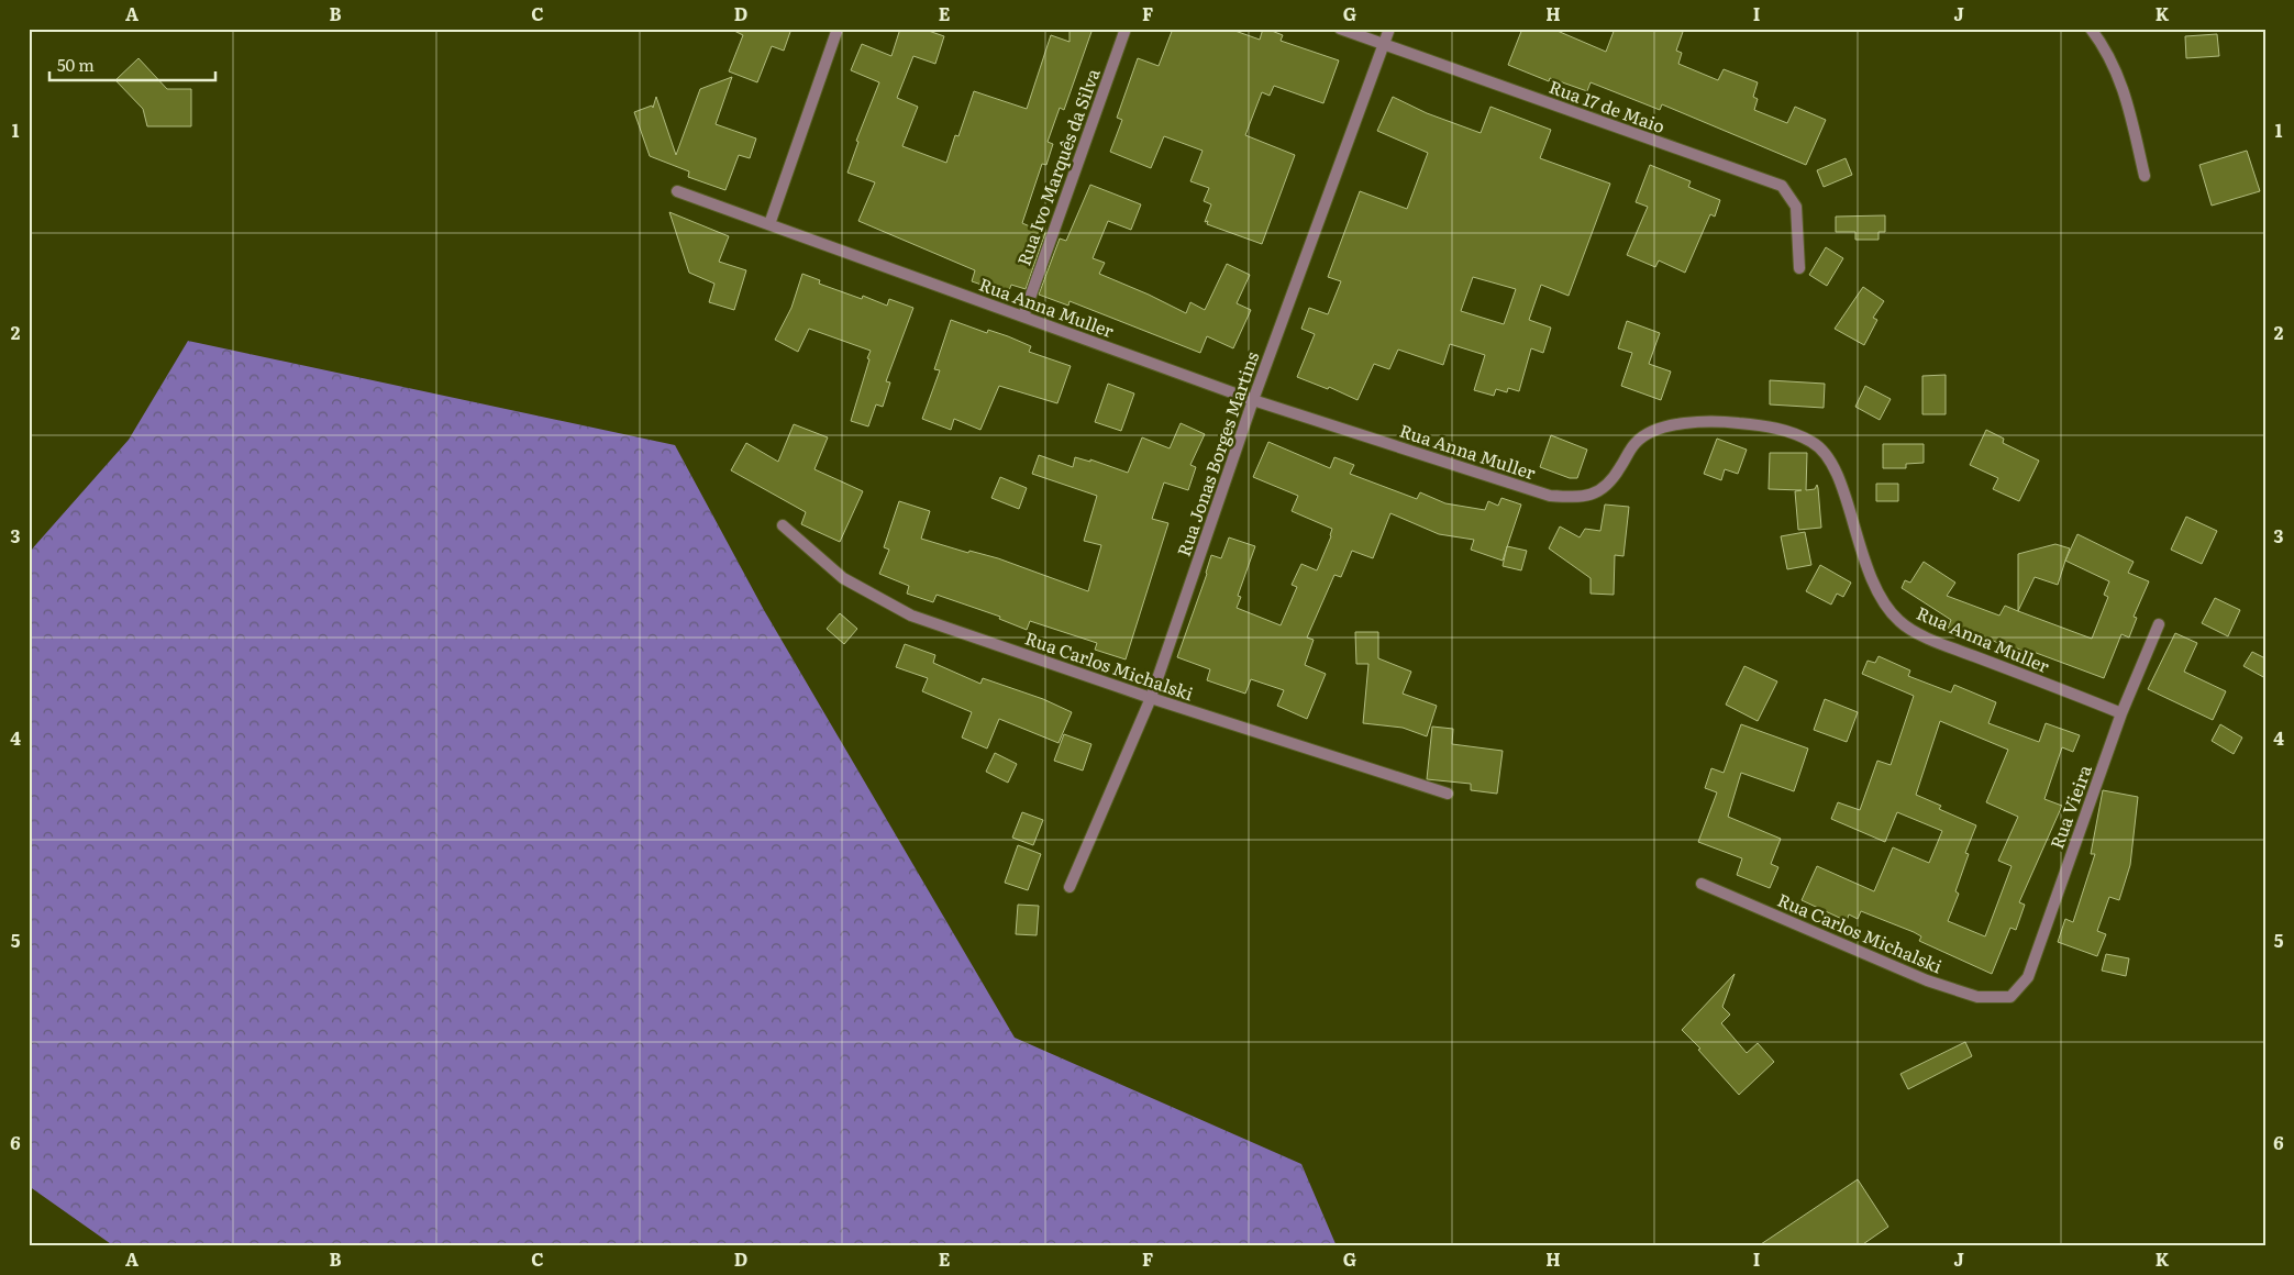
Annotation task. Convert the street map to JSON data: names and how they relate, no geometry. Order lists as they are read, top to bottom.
{
  "streets": {
    "street": [
      "Rua 17 de Maio",
      "Rua Ivo Marquês da Silva",
      "Rua Anna Muller",
      "Rua Jonas Borges Martins",
      "Rua Carlos Michalski",
      "Rua Vieira"
    ]
  },
  "crossings": [
    ["Rua 17 de Maio", "Rua Jonas Borges Martins"],
    ["Rua Ivo Marquês da Silva", "Rua Anna Muller"],
    ["Rua Anna Muller", "Rua Jonas Borges Martins"],
    ["Rua Anna Muller", "Rua Vieira"],
    ["Rua Jonas Borges Martins", "Rua Carlos Michalski"],
    ["Rua Carlos Michalski", "Rua Vieira"]
  ],
  "scale_bar": "50 m",
  "grid": {
    "columns": [
      "A",
      "B",
      "C",
      "D",
      "E",
      "F",
      "G",
      "H",
      "I",
      "J",
      "K"
    ],
    "rows": [
      "1",
      "2",
      "3",
      "4",
      "5",
      "6"
    ]
  }
}
